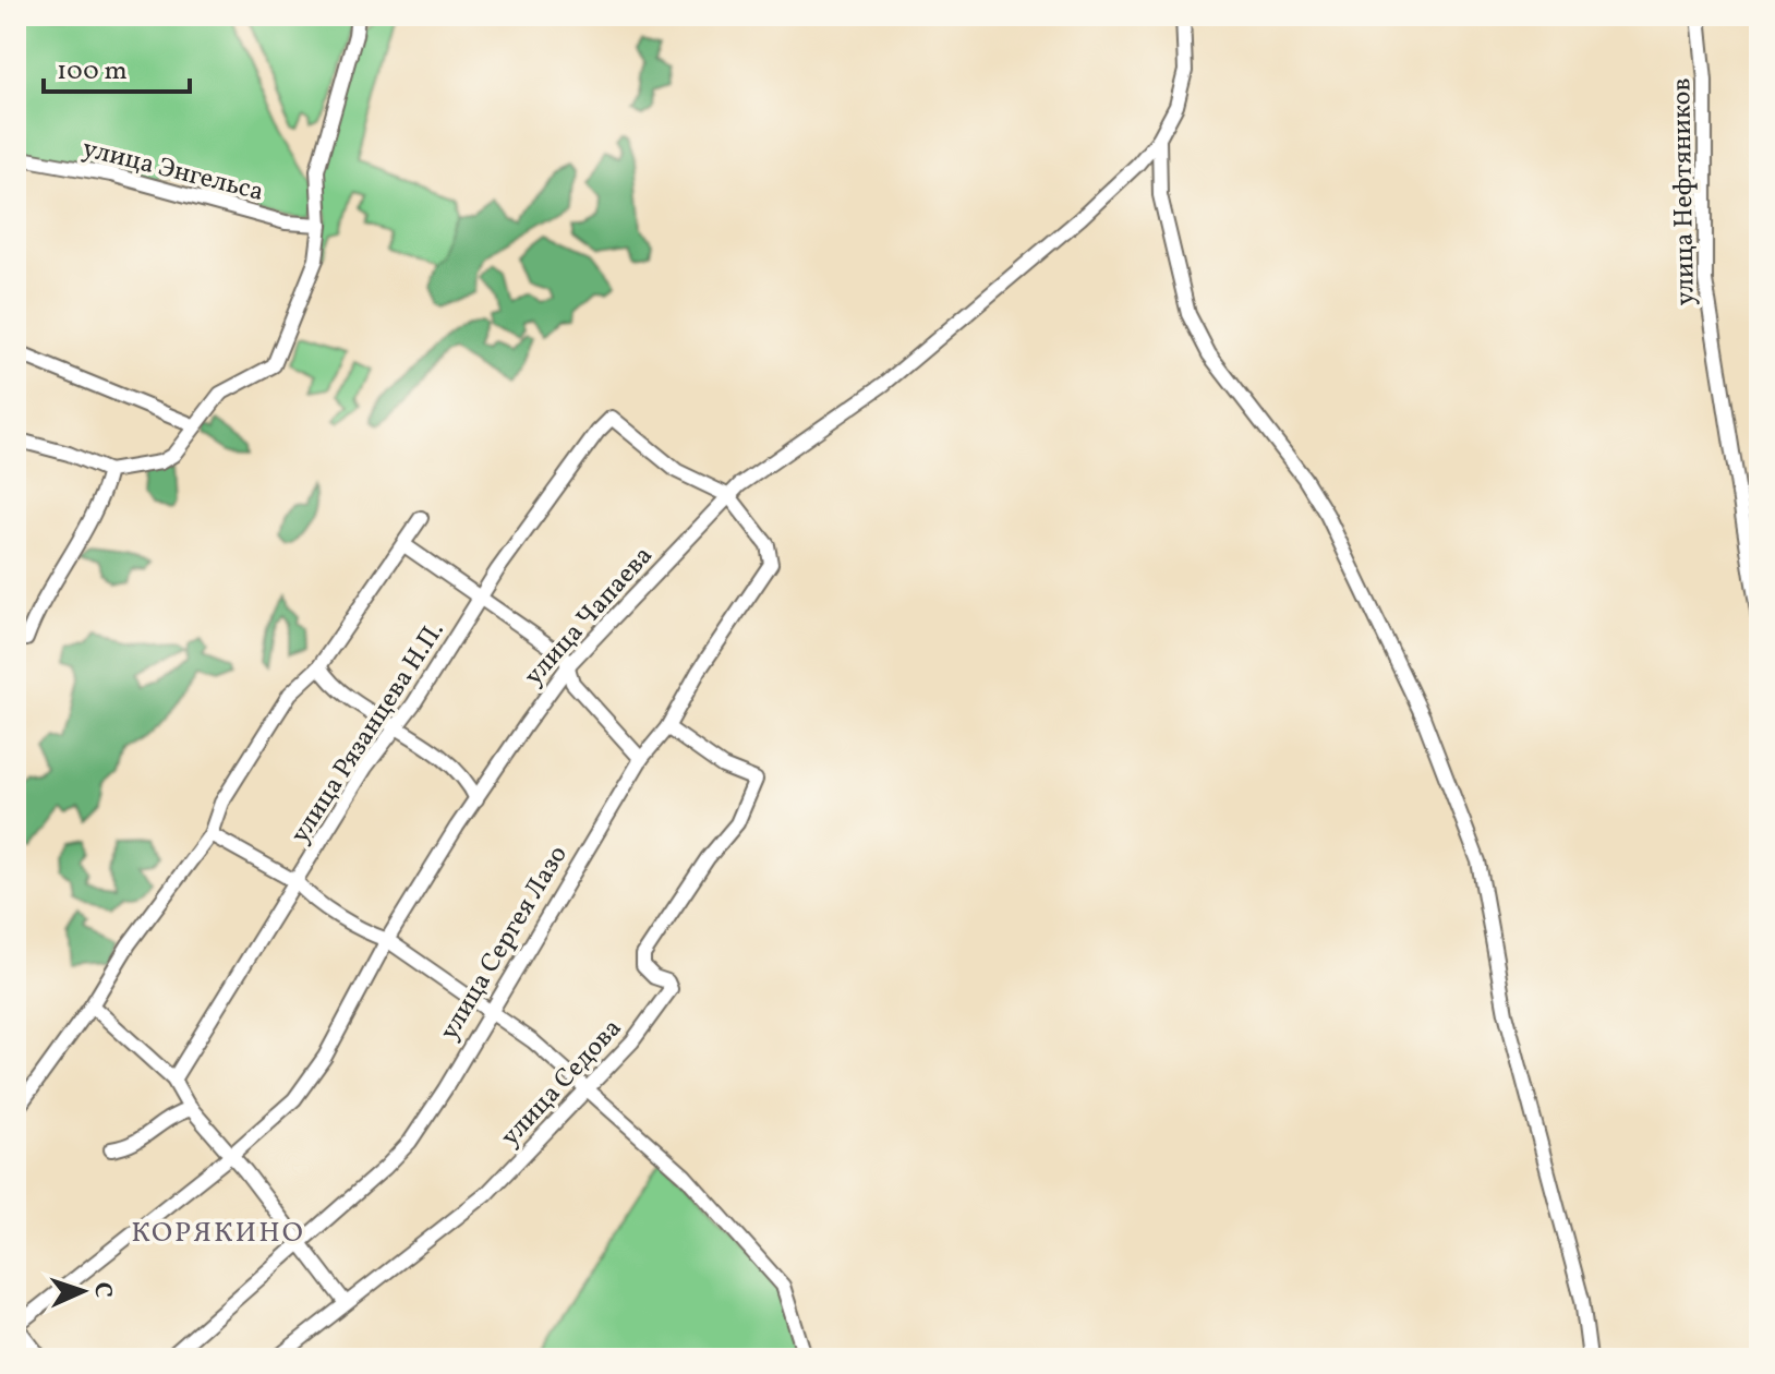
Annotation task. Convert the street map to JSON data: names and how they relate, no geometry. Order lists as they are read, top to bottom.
{
  "streets": {
    "street": [
      "улица Энгельса",
      "улица Нефтяников",
      "улица Чапаева",
      "улица Рязанцева Н.П.",
      "улица Сергея Лазо",
      "улица Седова"
    ]
  },
  "crossings": [
    ["улица Чапаева", "улица Рязанцева Н.П."],
    ["улица Чапаева", "улица Сергея Лазо"],
    ["улица Рязанцева Н.П.", "улица Сергея Лазо"],
    ["улица Сергея Лазо", "улица Седова"]
  ],
  "districts": ["КОРЯКИНО"],
  "scale_bar": "100 m",
  "north": "right"
}
